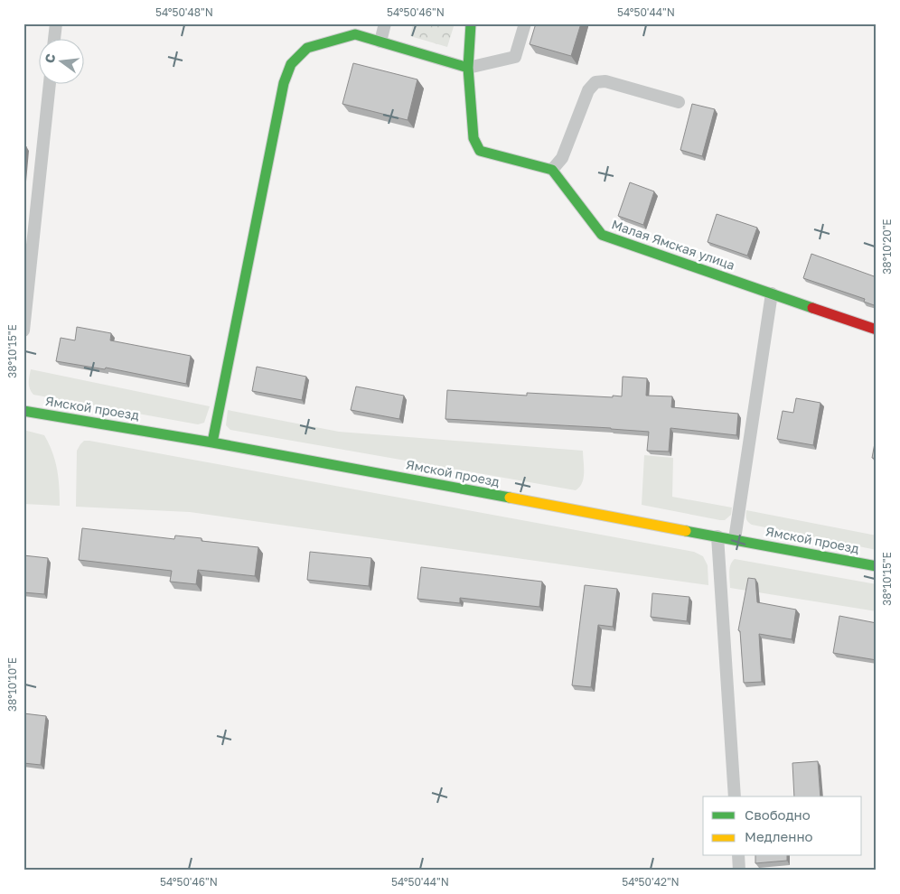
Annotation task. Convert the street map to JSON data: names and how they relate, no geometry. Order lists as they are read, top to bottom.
{
  "streets": {
    "street": ["Малая Ямская улица", "Ямской проезд"]
  },
  "legend": ["Свободно", "Медленно"],
  "north": "left",
  "coordinates": [
    "54°50'48\"N",
    "54°50'46\"N",
    "54°50'44\"N",
    "38°10'20\"E",
    "38°10'15\"E",
    "38°10'10\"E",
    "54°50'42\"N"
  ]
}
